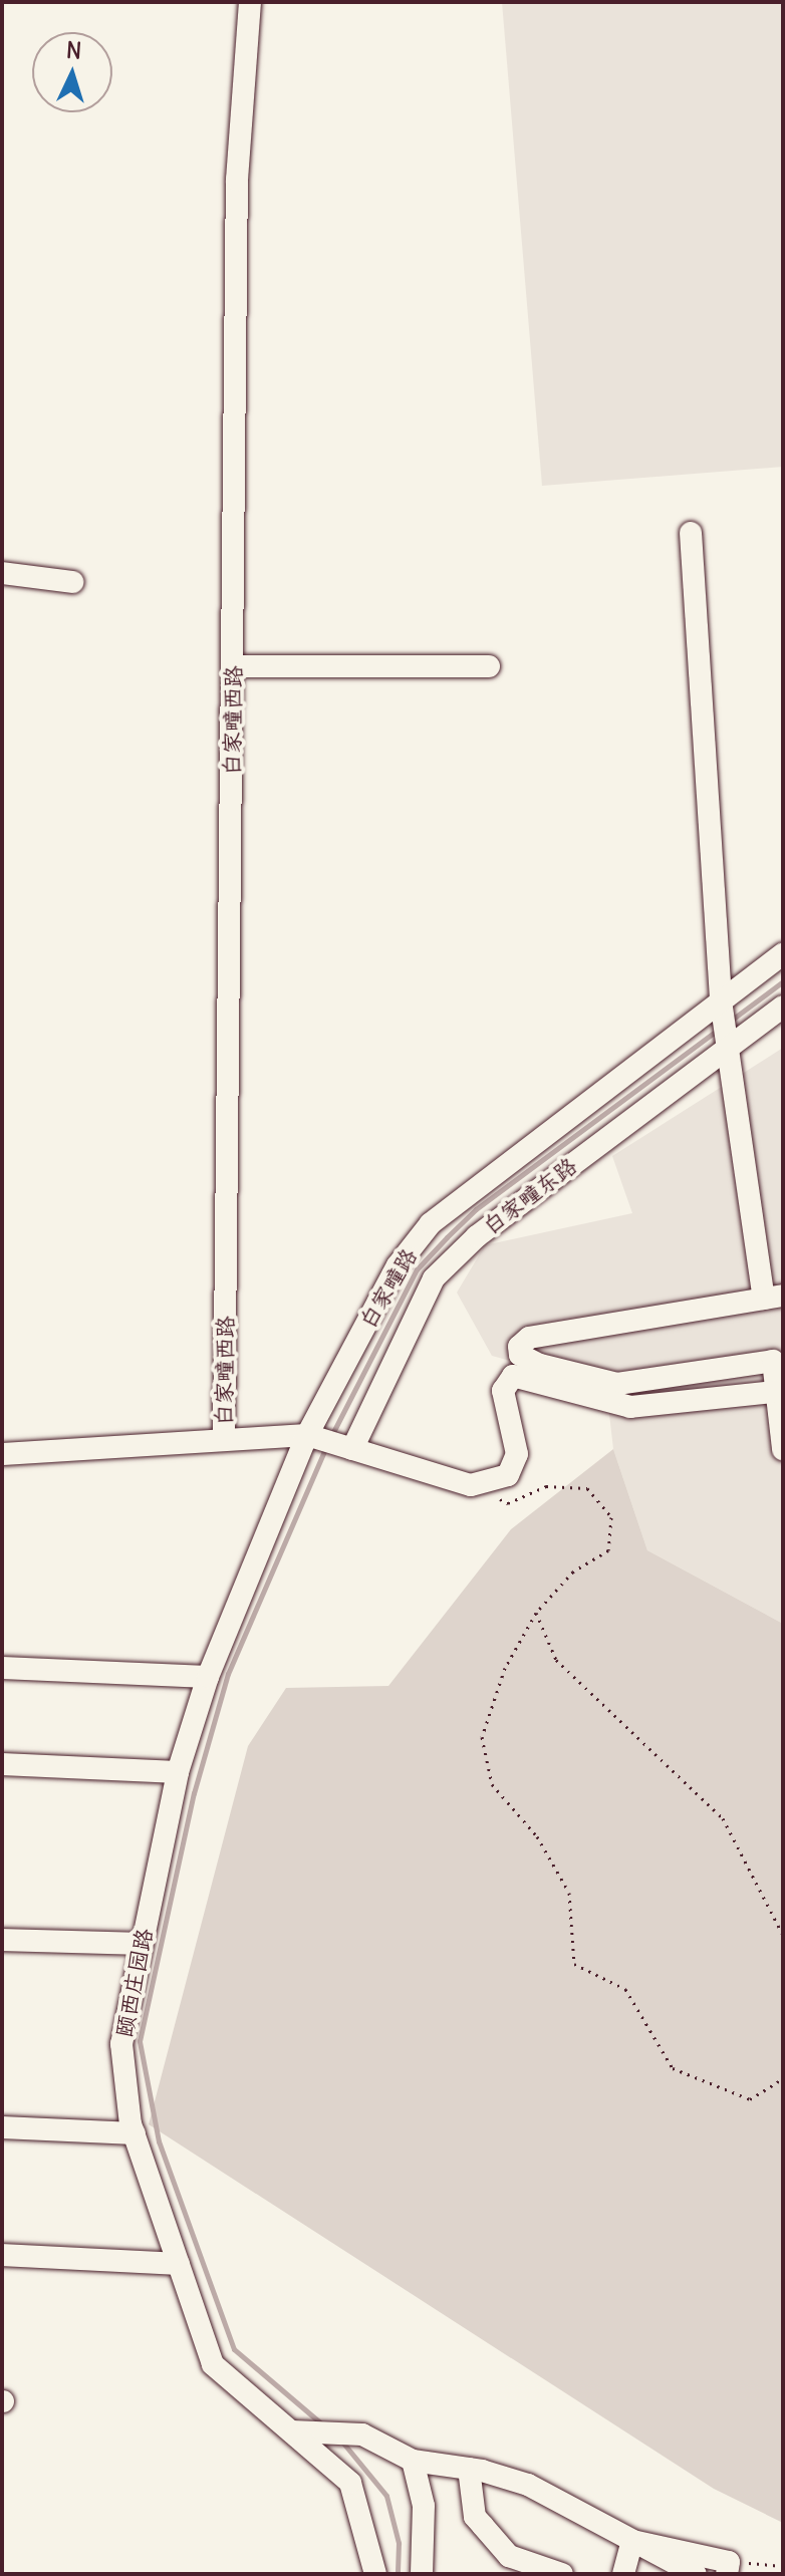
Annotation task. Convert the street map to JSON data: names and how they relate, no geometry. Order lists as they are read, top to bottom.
{
  "streets": {
    "street": [
      "白家疃西路",
      "白家疃东路",
      "白家疃路",
      "颐西庄园路"
    ]
  },
  "crossings": [
    ["白家疃东路", "白家疃路"],
    ["白家疃东路", "颐西庄园路"],
    ["白家疃路", "颐西庄园路"]
  ],
  "north": "top"
}
